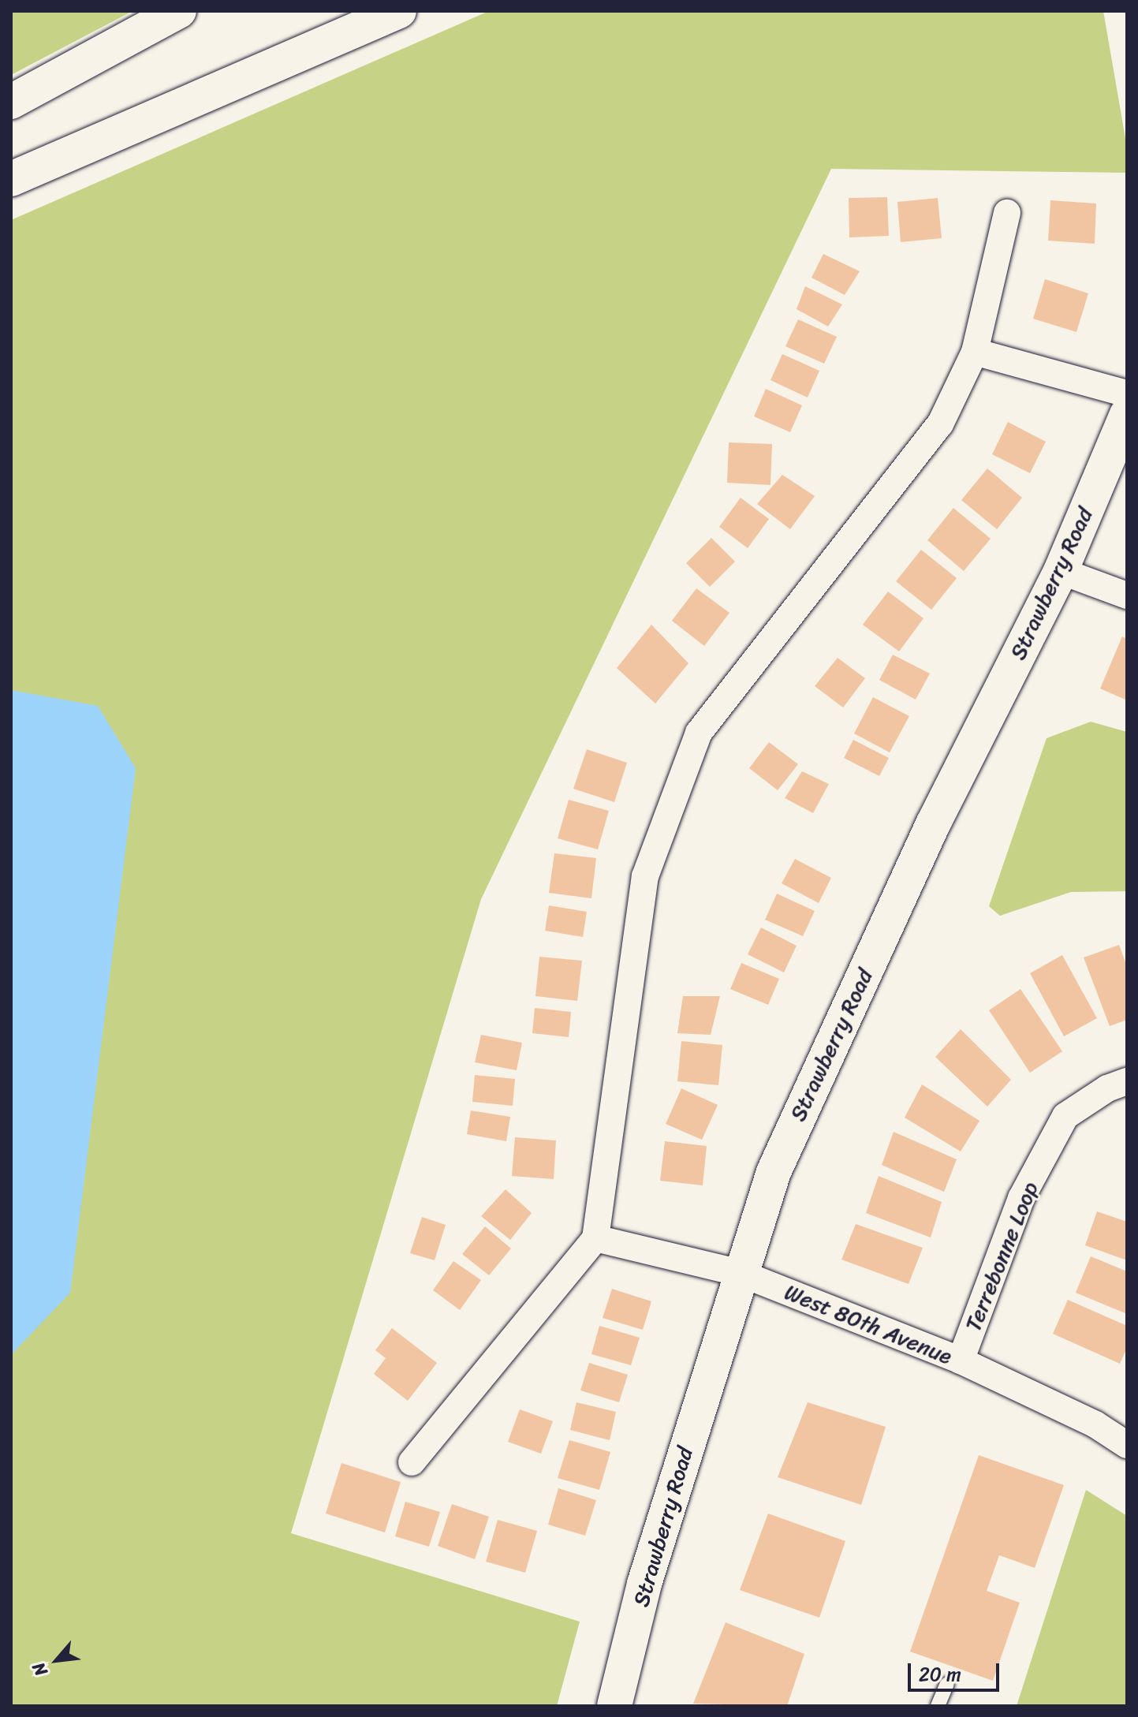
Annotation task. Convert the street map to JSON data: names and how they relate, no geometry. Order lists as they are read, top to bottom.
{
  "streets": {
    "main road": ["Strawberry Road"],
    "street": ["Terrebonne Loop", "West 80th Avenue"]
  },
  "crossings": [
    ["Strawberry Road", "West 80th Avenue"],
    ["Terrebonne Loop", "West 80th Avenue"]
  ],
  "scale_bar": "20 m",
  "north": "bottom left"
}
